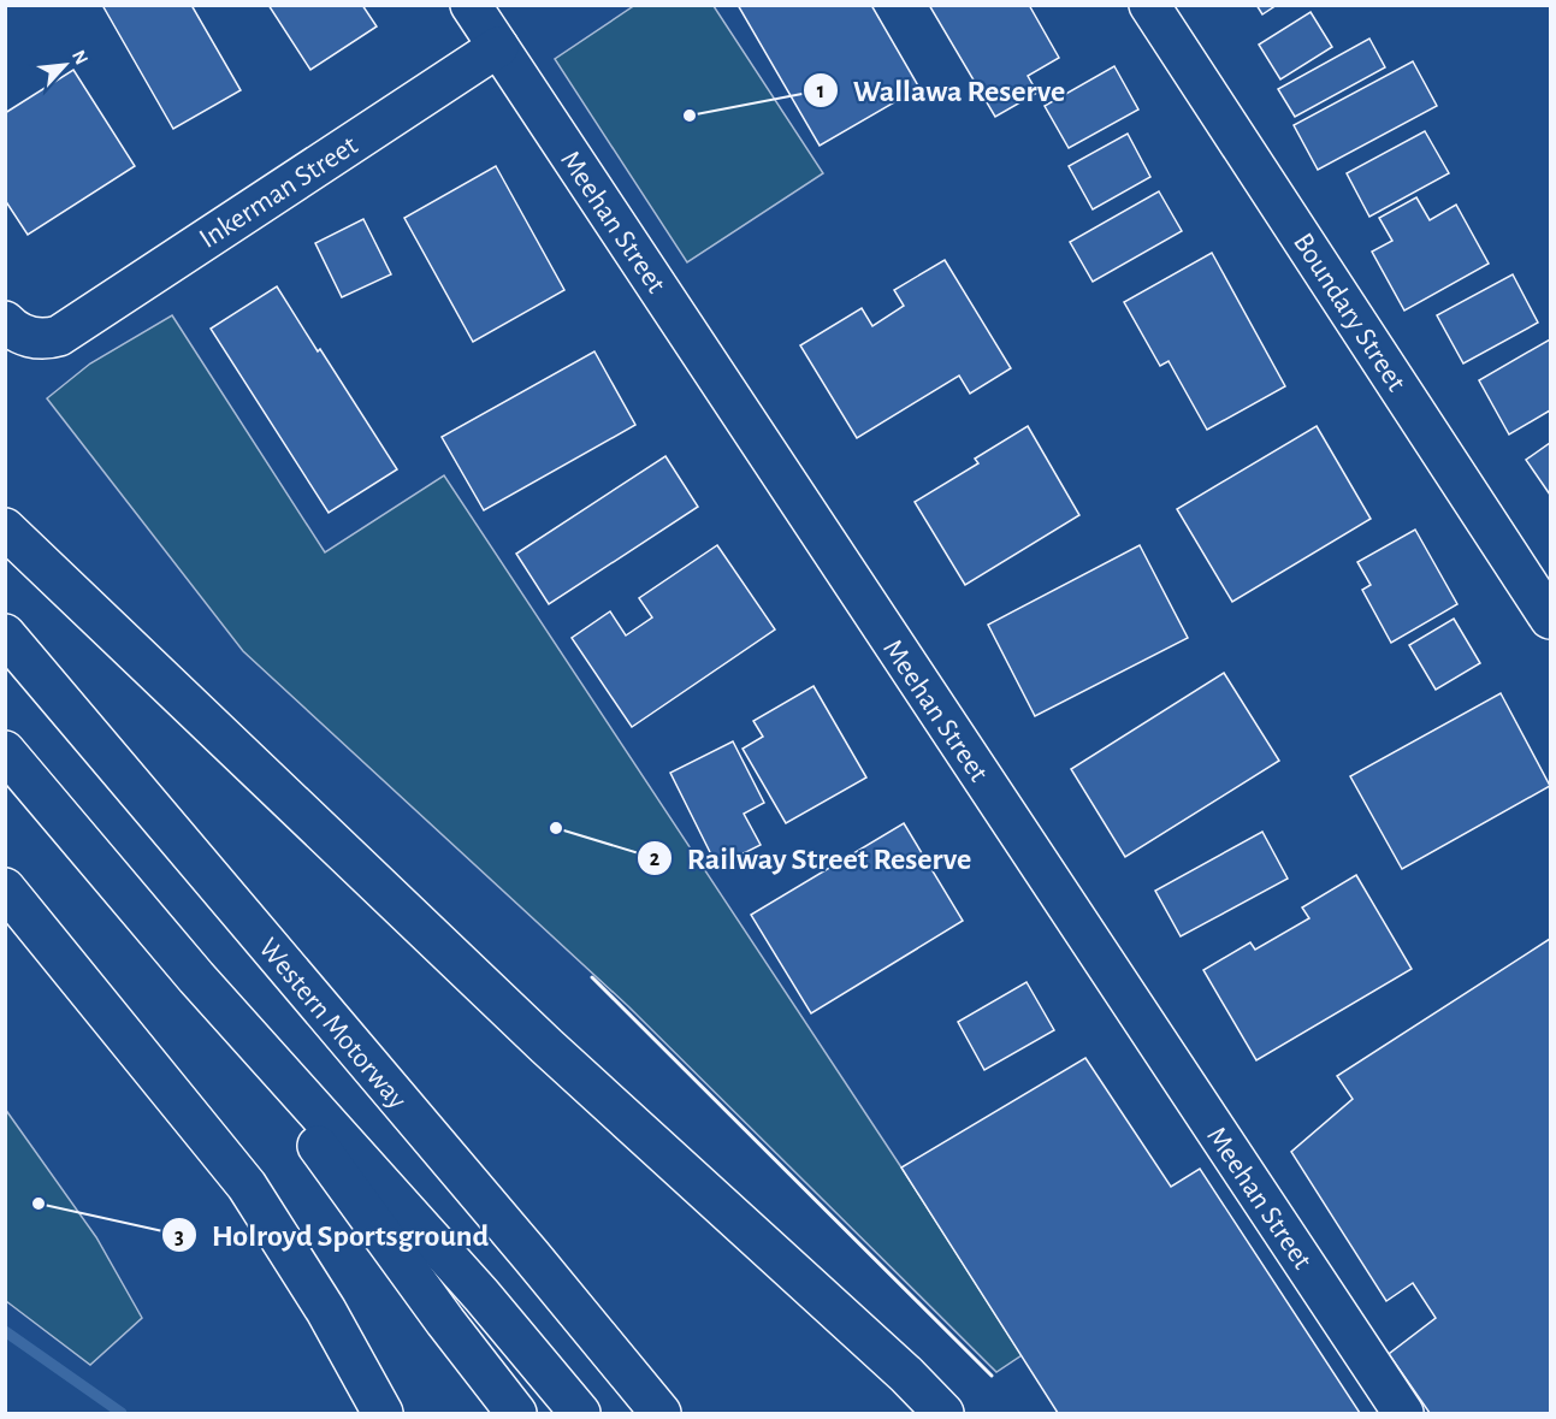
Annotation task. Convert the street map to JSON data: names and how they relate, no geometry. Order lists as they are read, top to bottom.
{
  "streets": {
    "main road": [
      "Inkerman Street",
      "Meehan Street",
      "Boundary Street",
      "Western Motorway"
    ]
  },
  "crossings": [
    ["Inkerman Street", "Meehan Street"]
  ],
  "places": ["Wallawa Reserve", "Railway Street Reserve", "Holroyd Sportsground"],
  "north": "top right"
}
